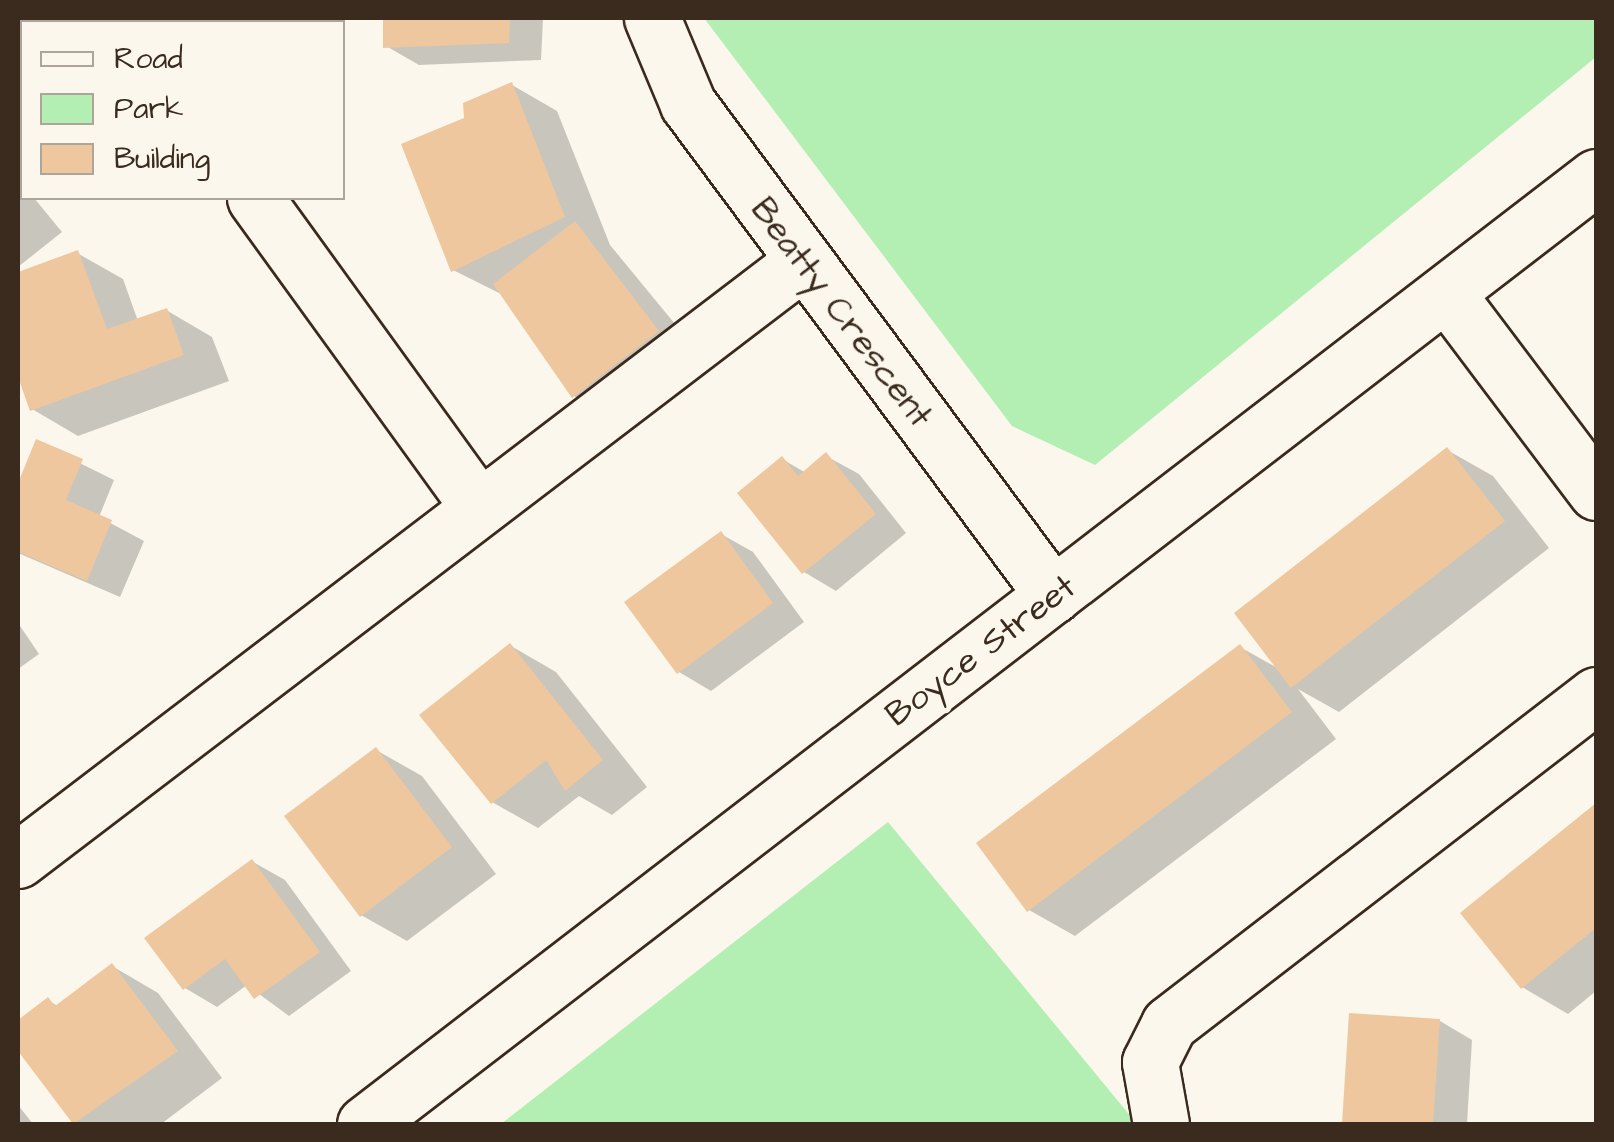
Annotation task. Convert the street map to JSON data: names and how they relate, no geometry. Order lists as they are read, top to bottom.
{
  "streets": {
    "street": ["Beatty Crescent", "Boyce Street"]
  },
  "crossings": [
    ["Beatty Crescent", "Boyce Street"]
  ],
  "legend": ["Road", "Park", "Building"]
}
